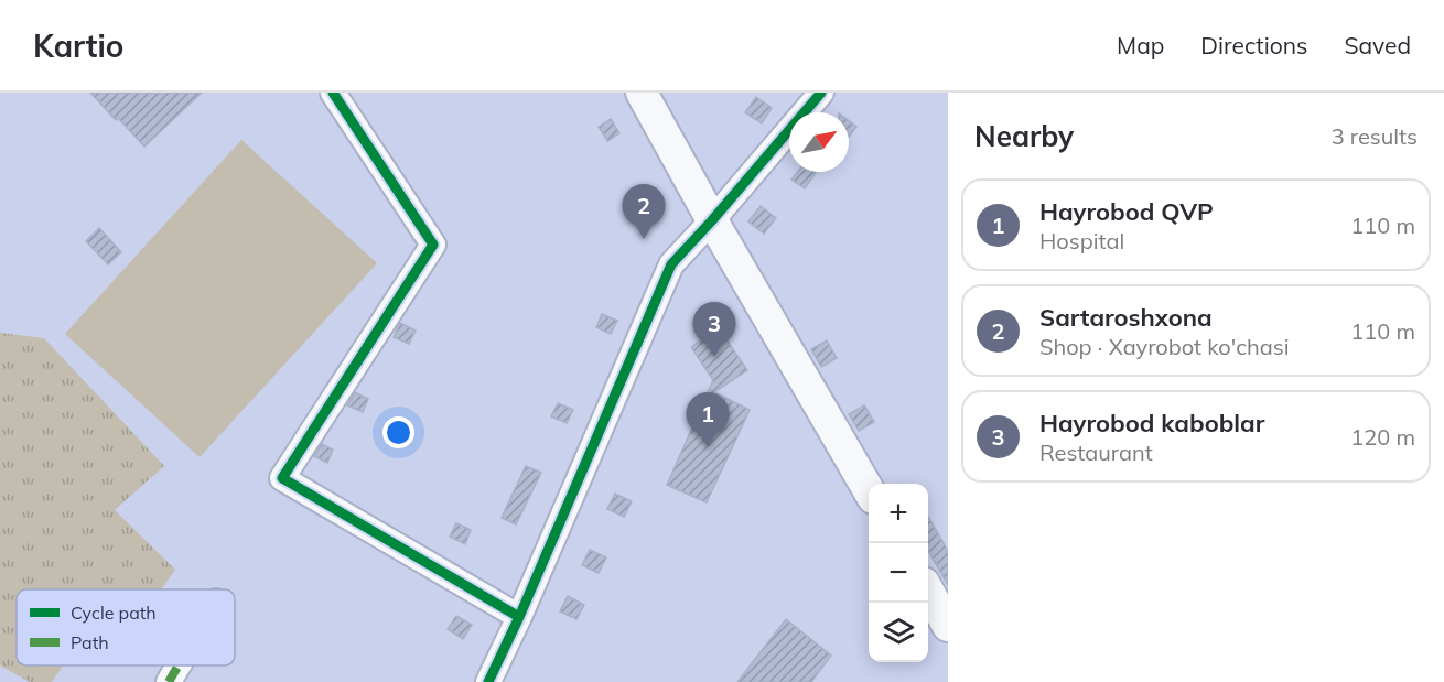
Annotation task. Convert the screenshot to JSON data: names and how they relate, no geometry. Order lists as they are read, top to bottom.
{
  "legend": ["Cycle path", "Path"],
  "north": "top right",
  "page": {
    "header": "Kartio",
    "nav": ["Map", "Directions", "Saved"],
    "heading": ["Nearby", "3 results"],
    "list": [
      {
        "mark": "1",
        "name": "Hayrobod QVP",
        "note": "Hospital",
        "value": "110 m"
      },
      {
        "mark": "2",
        "name": "Sartaroshxona",
        "note": "Shop · Xayrobot ko'chasi",
        "value": "110 m"
      },
      {
        "mark": "3",
        "name": "Hayrobod kaboblar",
        "note": "Restaurant",
        "value": "120 m"
      }
    ],
    "pins": ["2", "3", "1"],
    "map_buttons": ["+", "−"]
  }
}
